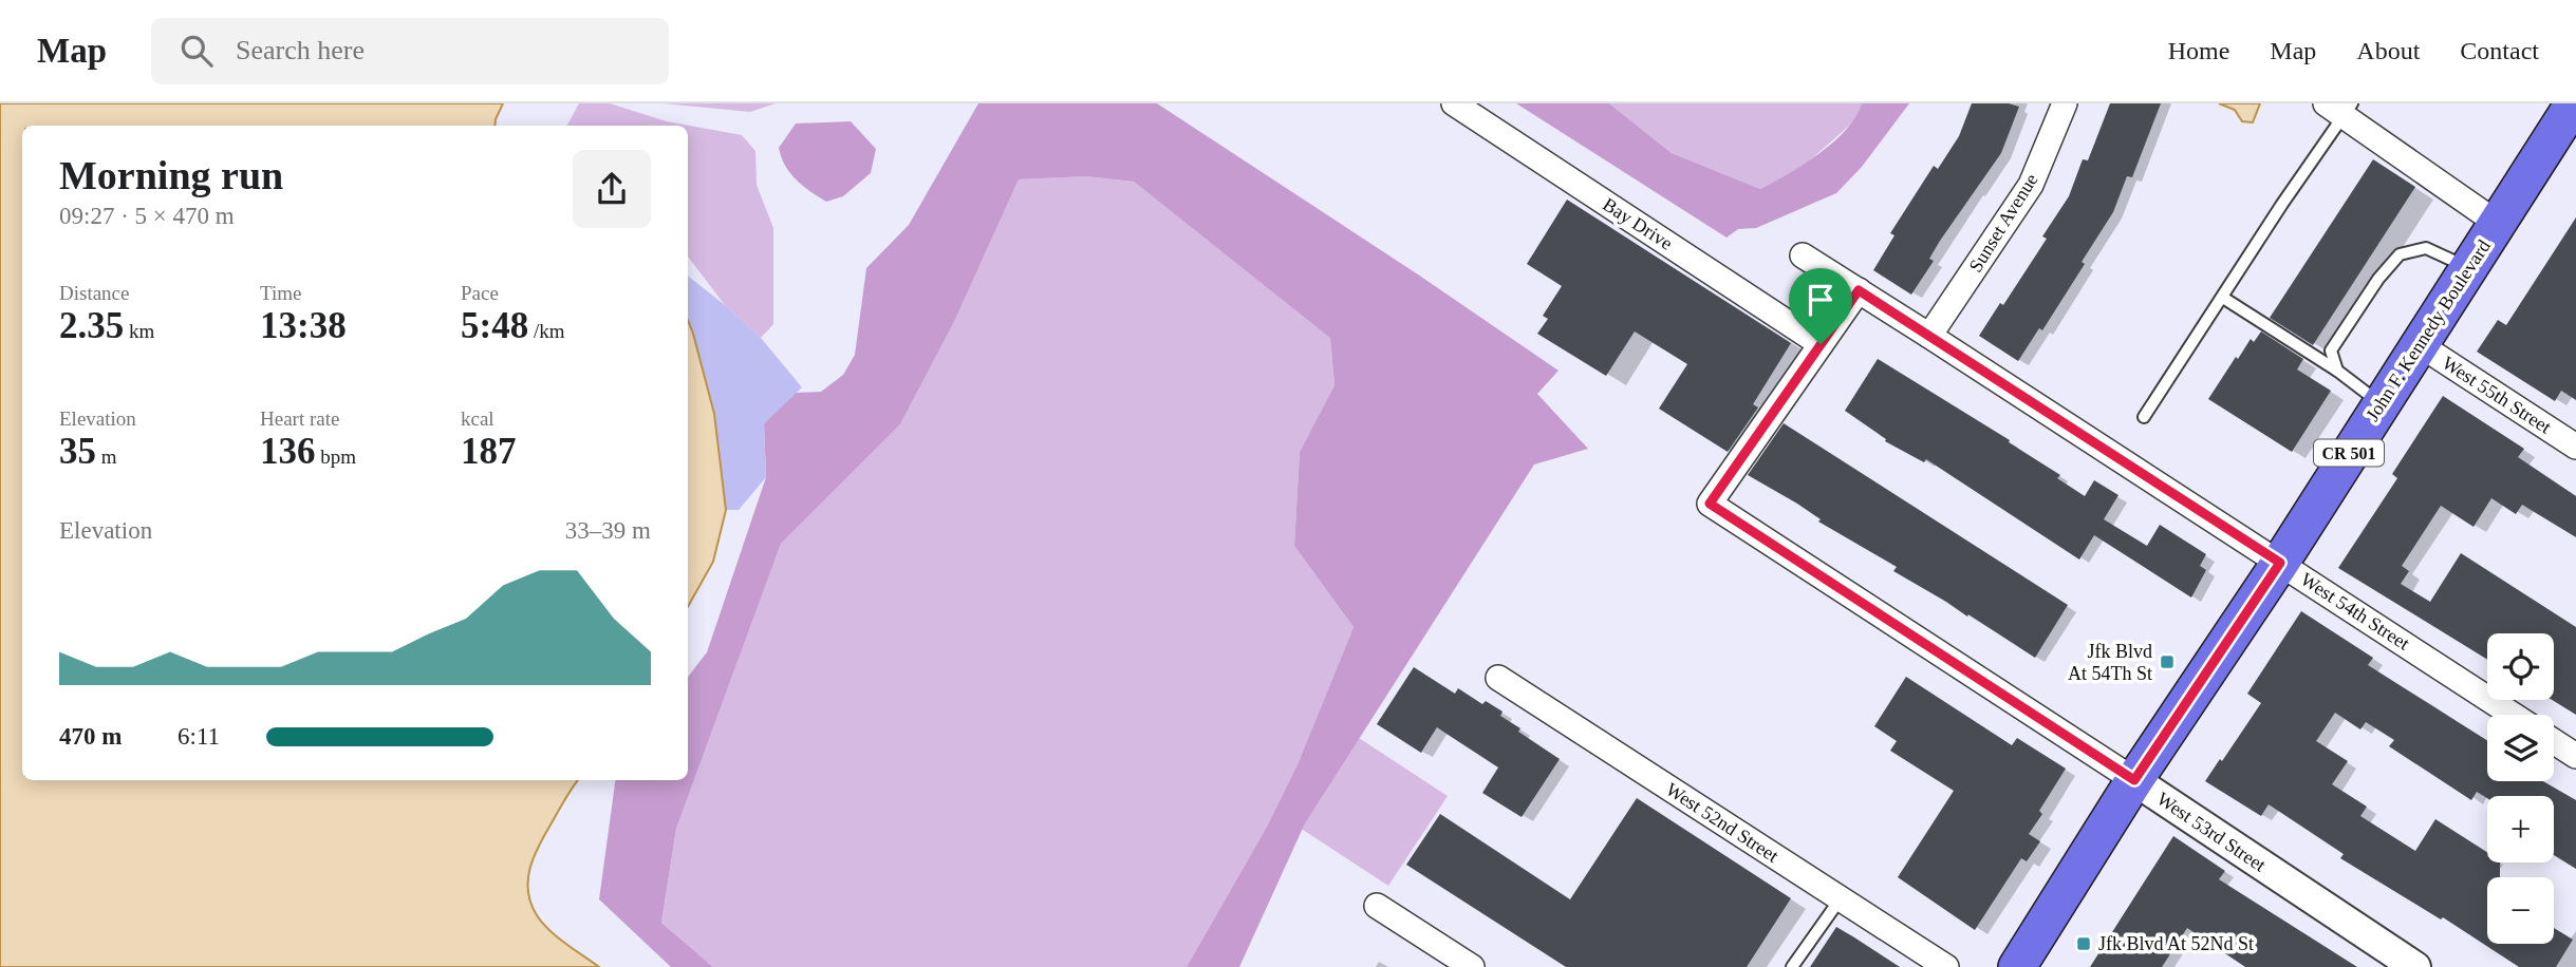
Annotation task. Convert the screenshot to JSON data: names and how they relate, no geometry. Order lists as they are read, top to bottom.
{
  "streets": {
    "main road": ["John F. Kennedy Boulevard", "CR 501"],
    "street": [
      "Sunset Avenue",
      "Bay Drive",
      "West 55th Street",
      "West 54th Street",
      "West 52nd Street",
      "West 53rd Street"
    ]
  },
  "crossings": [
    ["Sunset Avenue", "West 54th Street"],
    ["Bay Drive", "West 53rd Street"],
    ["John F. Kennedy Boulevard", "West 55th Street"],
    ["John F. Kennedy Boulevard", "West 54th Street"],
    ["John F. Kennedy Boulevard", "West 53rd Street"]
  ],
  "places": {
    "transit": ["Jfk Blvd At 54Th St", "Jfk Blvd At 52Nd St"]
  },
  "page": {
    "header": "Map",
    "search": "Search here",
    "nav": [
      "Home",
      "Map",
      "About",
      "Contact"
    ],
    "heading": ["Morning run", "09:27 · 5 × 470 m"],
    "stats": [
      ["Distance", "2.35 km"],
      ["Time", "13:38"],
      ["Pace", "5:48 /km"],
      ["Elevation", "35 m"],
      ["Heart rate", "136 bpm"],
      ["kcal", "187"]
    ],
    "chart": ["Elevation", "33–39 m"],
    "map_buttons": ["+", "−"],
    "list": [
      {
        "name": "470 m",
        "note": "6:11"
      }
    ]
  }
}
